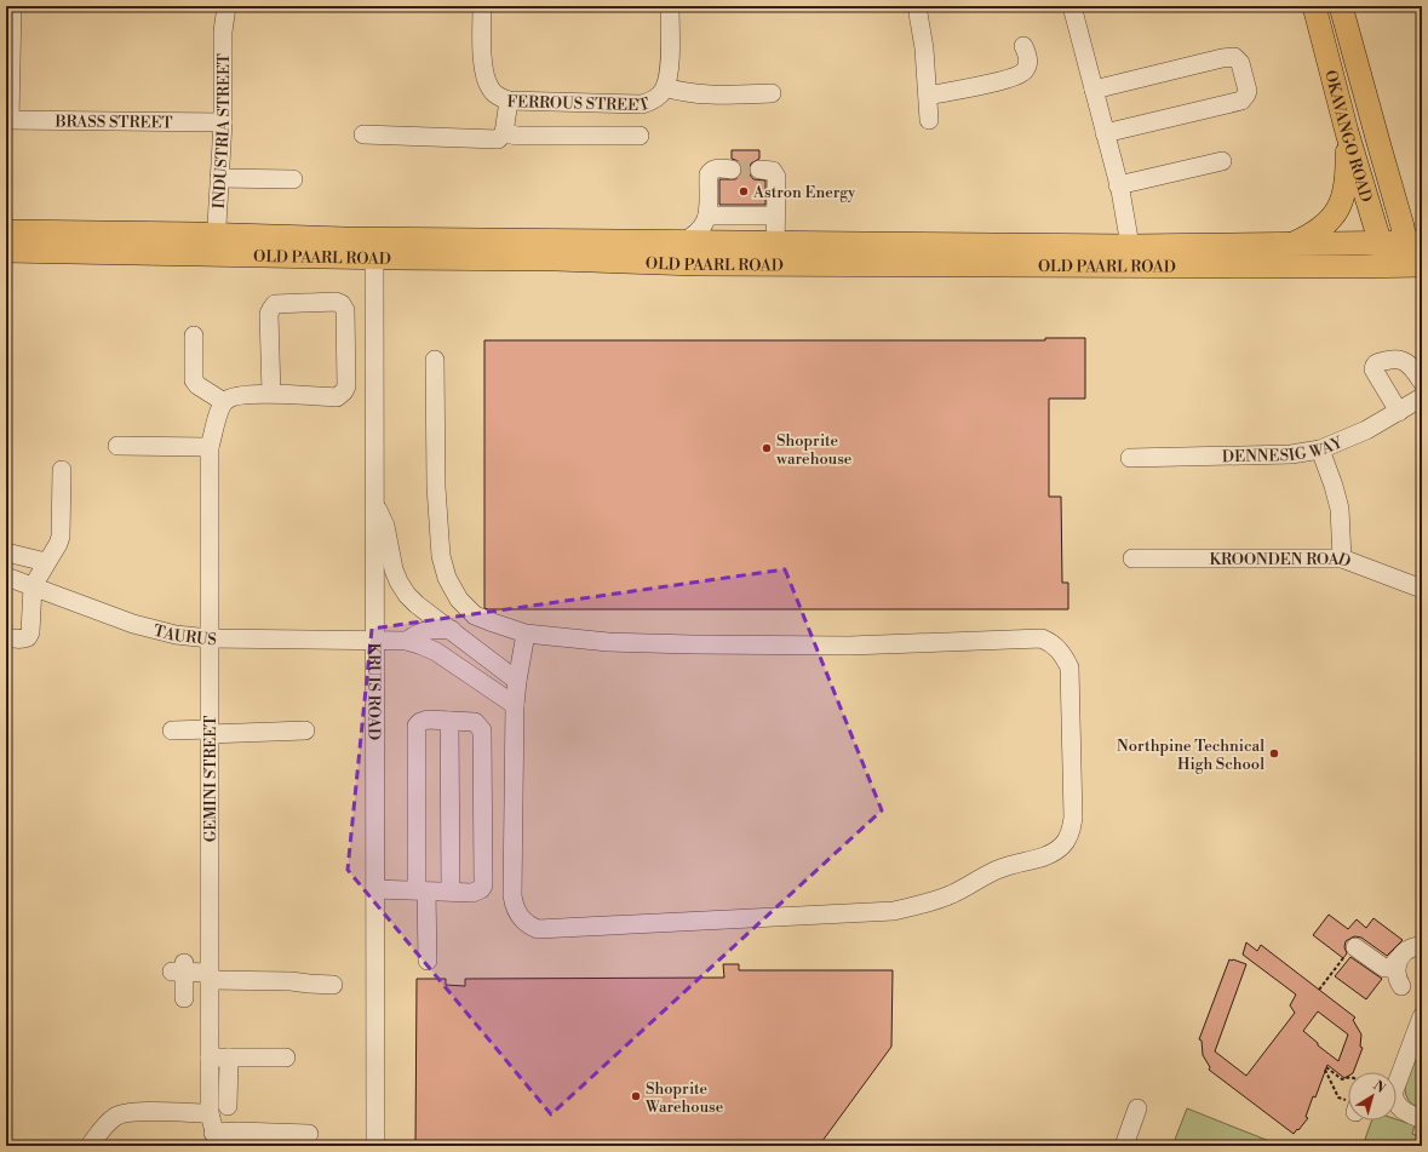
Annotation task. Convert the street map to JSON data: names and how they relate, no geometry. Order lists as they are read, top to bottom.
{
  "streets": {
    "main road": ["OKAVANGO ROAD", "OLD PAARL ROAD"],
    "street": [
      "FERROUS STREET",
      "BRASS STREET",
      "INDUSTRIA STREET",
      "DENNESIG WAY",
      "KROONDEN ROAD",
      "TAURUS",
      "KRUIS ROAD",
      "GEMINI STREET"
    ]
  },
  "crossings": [
    ["BRASS STREET", "INDUSTRIA STREET"],
    ["INDUSTRIA STREET", "OLD PAARL ROAD"],
    ["OKAVANGO ROAD", "OLD PAARL ROAD"],
    ["OLD PAARL ROAD", "KRUIS ROAD"],
    ["TAURUS", "KRUIS ROAD"],
    ["TAURUS", "GEMINI STREET"]
  ],
  "places": [
    "Astron Energy",
    "Shoprite warehouse",
    "Northpine Technical High School",
    "Shoprite Warehouse"
  ],
  "north": "top right"
}
